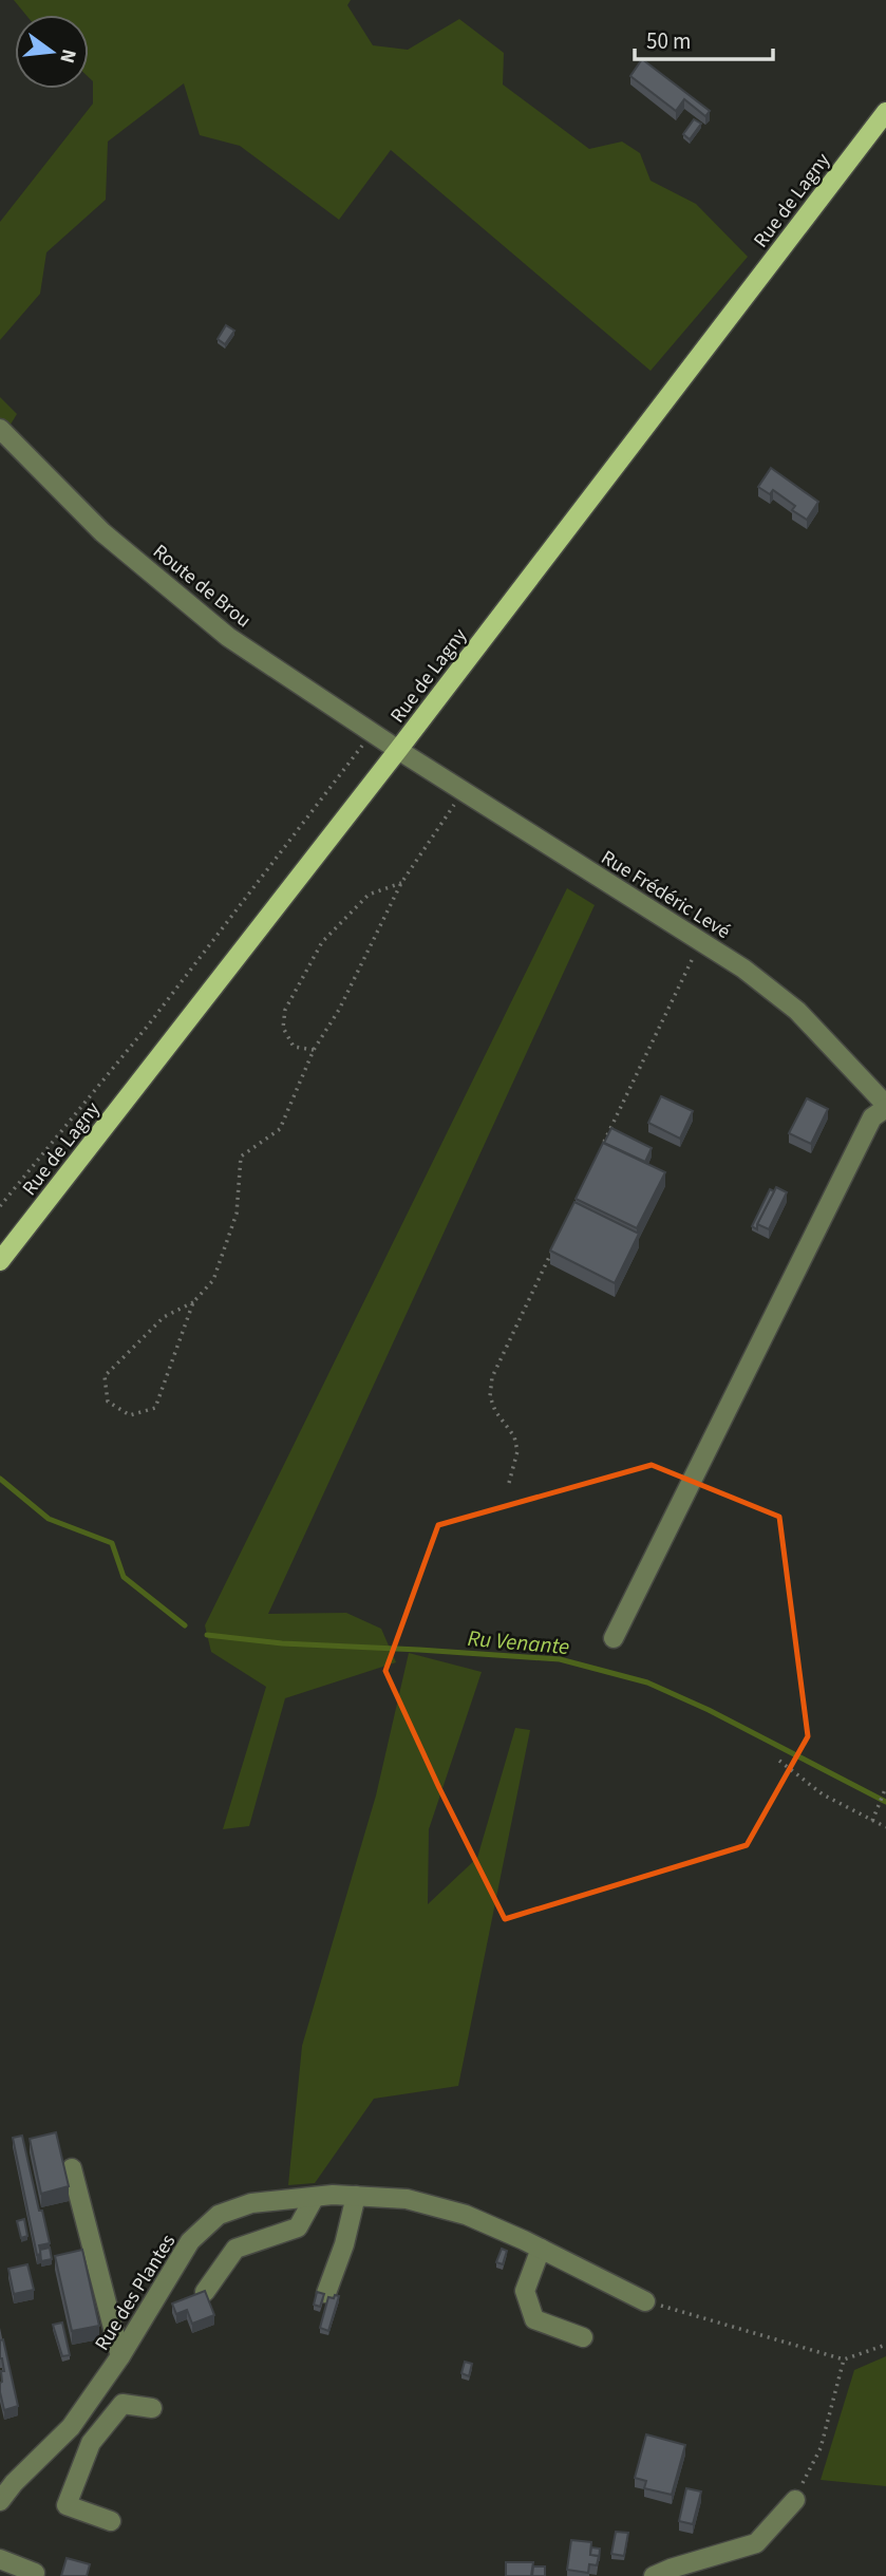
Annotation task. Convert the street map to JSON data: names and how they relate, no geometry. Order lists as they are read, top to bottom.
{
  "streets": {
    "main road": ["Rue de Lagny"],
    "street": ["Route de Brou", "Rue Frédéric Levé", "Rue des Plantes"]
  },
  "crossings": [
    ["Rue de Lagny", "Route de Brou"],
    ["Rue de Lagny", "Rue Frédéric Levé"],
    ["Route de Brou", "Rue Frédéric Levé"]
  ],
  "water": ["Ru Venante"],
  "scale_bar": "50 m",
  "north": "right"
}
